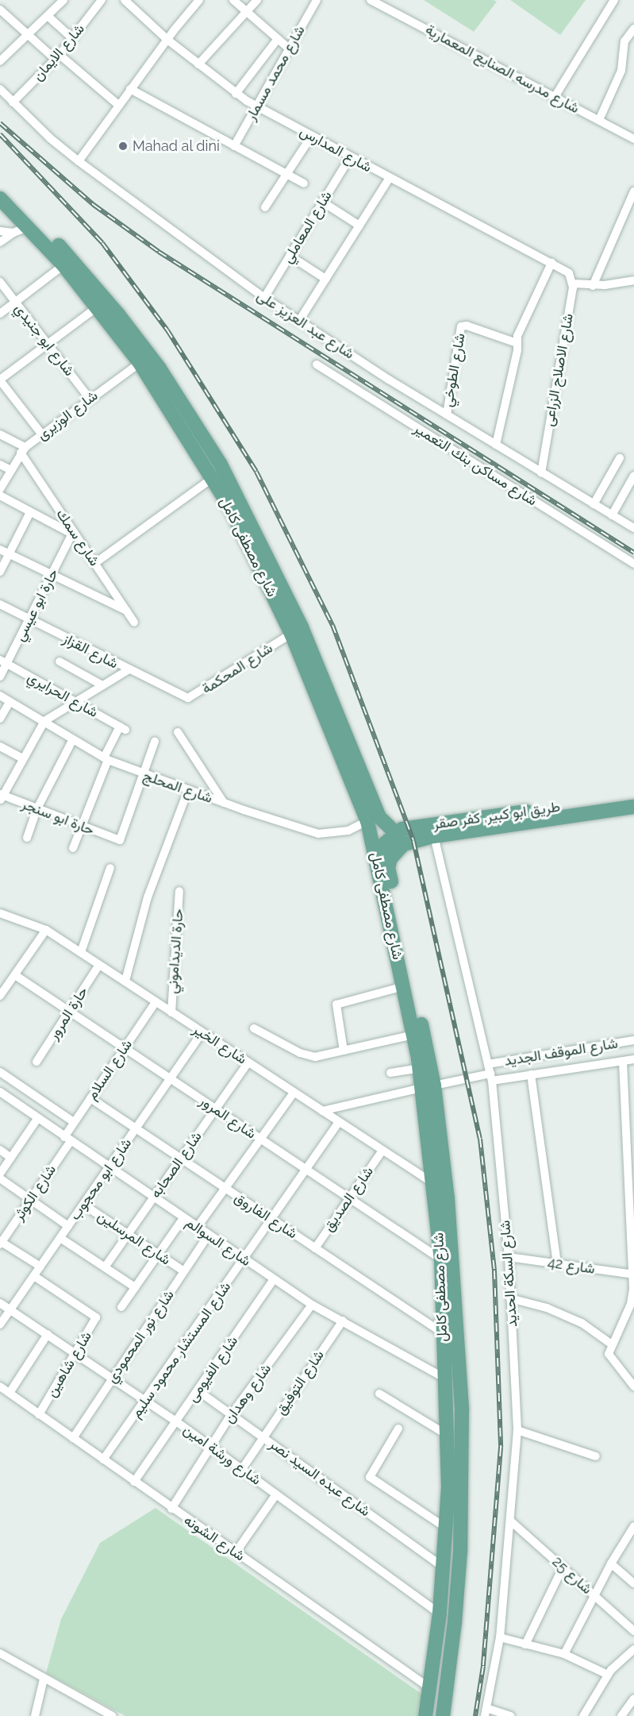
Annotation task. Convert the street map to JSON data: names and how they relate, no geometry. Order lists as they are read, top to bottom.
{
  "streets": {
    "main road": ["شارع مصطفى كامل", "طريق ابو كبير, كفر صقر"],
    "street": [
      "شارع الايمان",
      "شارع مدرسه الصنايع المعمارية",
      "شارع محمد مسمار",
      "شارع المدارس",
      "شارع المعاملي",
      "شارع عبد العزيز على",
      "شارع ابو جنيدي",
      "شارع الطوخي",
      "شارع الاصلاح الزراعى",
      "شارع الوزيرى",
      "شارع مساكن بنك التعمير",
      "شارع سمك",
      "حارة ابو عيسي",
      "شارع القزاز",
      "شارع المحكمة",
      "شارع الحرايري",
      "شارع المحلج",
      "حارة ابو سنجر",
      "حارة الديداموني",
      "حارة المرور",
      "شارع الخير",
      "شارع الموقف الجديد",
      "شارع السلام",
      "شارع المرور",
      "شارع الصحابه",
      "شارع ابو محجوب",
      "شارع الكوثر",
      "شارع الصديق",
      "شارع الفاروق",
      "شارع المرسلين",
      "شارع السوالم",
      "شارع 42",
      "شارع السكة الحديد",
      "شارع نور المحمودي",
      "شارع المستشار محمود سليم",
      "شارع شاهين",
      "شارع الفيومى",
      "شارع التوفيق",
      "شارع وهدان",
      "شارع ورشة امين",
      "شارع عبده السيد نصر",
      "شارع الشونه",
      "شارع 25"
    ]
  },
  "crossings": [
    ["شارع الايمان", "شارع عبد العزيز على"],
    ["شارع محمد مسمار", "شارع المدارس"],
    ["شارع المدارس", "شارع المعاملي"],
    ["شارع المدارس", "شارع الاصلاح الزراعى"],
    ["شارع المعاملي", "شارع عبد العزيز على"],
    ["شارع عبد العزيز على", "شارع الطوخي"],
    ["شارع عبد العزيز على", "شارع الاصلاح الزراعى"],
    ["شارع ابو جنيدي", "شارع الوزيرى"],
    ["شارع الوزيرى", "شارع سمك"],
    ["شارع الوزيرى", "شارع مصطفى كامل"],
    ["شارع سمك", "حارة ابو عيسي"],
    ["شارع مصطفى كامل", "شارع المحكمة"],
    ["شارع مصطفى كامل", "شارع المحلج"],
    ["شارع مصطفى كامل", "طريق ابو كبير, كفر صقر"],
    ["شارع مصطفى كامل", "شارع الخير"],
    ["شارع مصطفى كامل", "شارع الموقف الجديد"],
    ["شارع مصطفى كامل", "شارع المرور"],
    ["شارع مصطفى كامل", "شارع الفاروق"],
    ["شارع مصطفى كامل", "شارع السوالم"],
    ["شارع مصطفى كامل", "شارع ورشة امين"],
    ["شارع مصطفى كامل", "شارع عبده السيد نصر"],
    ["شارع مصطفى كامل", "شارع الشونه"],
    ["حارة ابو عيسي", "شارع القزاز"],
    ["حارة ابو عيسي", "شارع الحرايري"],
    ["شارع القزاز", "شارع المحكمة"],
    ["شارع الحرايري", "شارع المحلج"],
    ["شارع المحلج", "حارة ابو سنجر"],
    ["طريق ابو كبير, كفر صقر", "شارع السكة الحديد"],
    ["حارة الديداموني", "شارع الخير"],
    ["حارة المرور", "شارع الخير"],
    ["حارة المرور", "شارع المرور"],
    ["شارع الخير", "شارع الموقف الجديد"],
    ["شارع الخير", "شارع السلام"],
    ["شارع الخير", "شارع الصحابه"],
    ["شارع الخير", "شارع ابو محجوب"],
    ["شارع الخير", "شارع الصديق"],
    ["شارع الخير", "شارع المستشار محمود سليم"],
    ["شارع الموقف الجديد", "شارع السكة الحديد"],
    ["شارع السلام", "شارع المرور"],
    ["شارع السلام", "شارع الكوثر"],
    ["شارع السلام", "شارع الفاروق"],
    ["شارع السلام", "شارع السوالم"],
    ["شارع المرور", "شارع الصحابه"],
    ["شارع المرور", "شارع ابو محجوب"],
    ["شارع المرور", "شارع الصديق"],
    ["شارع المرور", "شارع المستشار محمود سليم"],
    ["شارع الصحابه", "شارع الفاروق"],
    ["شارع الصحابه", "شارع المرسلين"],
    ["شارع الصحابه", "شارع السوالم"],
    ["شارع ابو محجوب", "شارع الفاروق"],
    ["شارع ابو محجوب", "شارع المرسلين"],
    ["شارع ابو محجوب", "شارع السوالم"],
    ["شارع ابو محجوب", "شارع شاهين"],
    ["شارع ابو محجوب", "شارع ورشة امين"],
    ["شارع الكوثر", "شارع السوالم"],
    ["شارع الصديق", "شارع الفاروق"],
    ["شارع الفاروق", "شارع المستشار محمود سليم"],
    ["شارع المرسلين", "شارع نور المحمودي"],
    ["شارع السوالم", "شارع نور المحمودي"],
    ["شارع السوالم", "شارع المستشار محمود سليم"],
    ["شارع السوالم", "شارع الفيومى"],
    ["شارع السوالم", "شارع التوفيق"],
    ["شارع السوالم", "شارع وهدان"],
    ["شارع 42", "شارع السكة الحديد"],
    ["شارع السكة الحديد", "شارع 25"],
    ["شارع نور المحمودي", "شارع ورشة امين"],
    ["شارع نور المحمودي", "شارع الشونه"],
    ["شارع المستشار محمود سليم", "شارع ورشة امين"],
    ["شارع المستشار محمود سليم", "شارع الشونه"],
    ["شارع شاهين", "شارع ورشة امين"],
    ["شارع شاهين", "شارع الشونه"],
    ["شارع الفيومى", "شارع ورشة امين"],
    ["شارع الفيومى", "شارع عبده السيد نصر"],
    ["شارع الفيومى", "شارع الشونه"],
    ["شارع التوفيق", "شارع ورشة امين"],
    ["شارع التوفيق", "شارع عبده السيد نصر"],
    ["شارع وهدان", "شارع ورشة امين"],
    ["شارع وهدان", "شارع عبده السيد نصر"],
    ["شارع وهدان", "شارع الشونه"]
  ],
  "places": ["Mahad al dini"]
}
